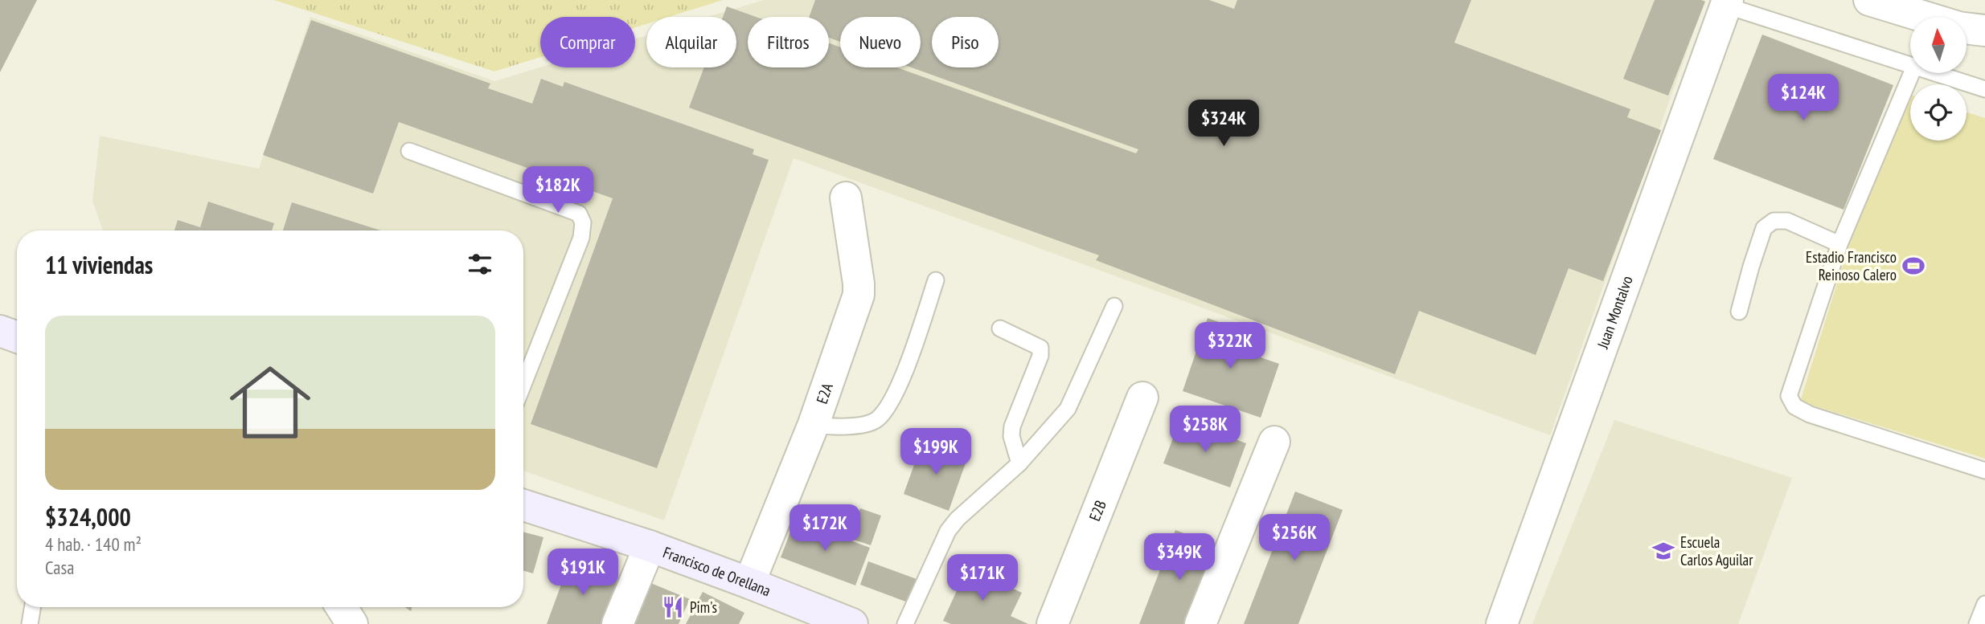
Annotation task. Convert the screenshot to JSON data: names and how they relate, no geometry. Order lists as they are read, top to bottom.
{
  "streets": {
    "street": [
      "Juan Montalvo",
      "E2A",
      "E2B",
      "Francisco de Orellana"
    ]
  },
  "crossings": [
    ["E2A", "Francisco de Orellana"]
  ],
  "places": {
    "sports": ["Estadio Francisco Reinoso Calero"],
    "school or university": ["Escuela Carlos Aguilar"],
    "restaurant": ["Pim's"]
  },
  "north": "top",
  "page": {
    "chip": [
      "Comprar",
      "Alquilar",
      "Filtros",
      "Nuevo",
      "Piso"
    ],
    "price": [
      "$124K",
      "$324K",
      "$182K",
      "$322K",
      "$258K",
      "$199K",
      "$172K",
      "$256K",
      "$349K",
      "$191K",
      "$171K"
    ],
    "heading": "11 viviendas",
    "list": [
      {
        "name": "$324,000",
        "note": "4 hab. · 140 m² · Casa"
      }
    ]
  }
}
